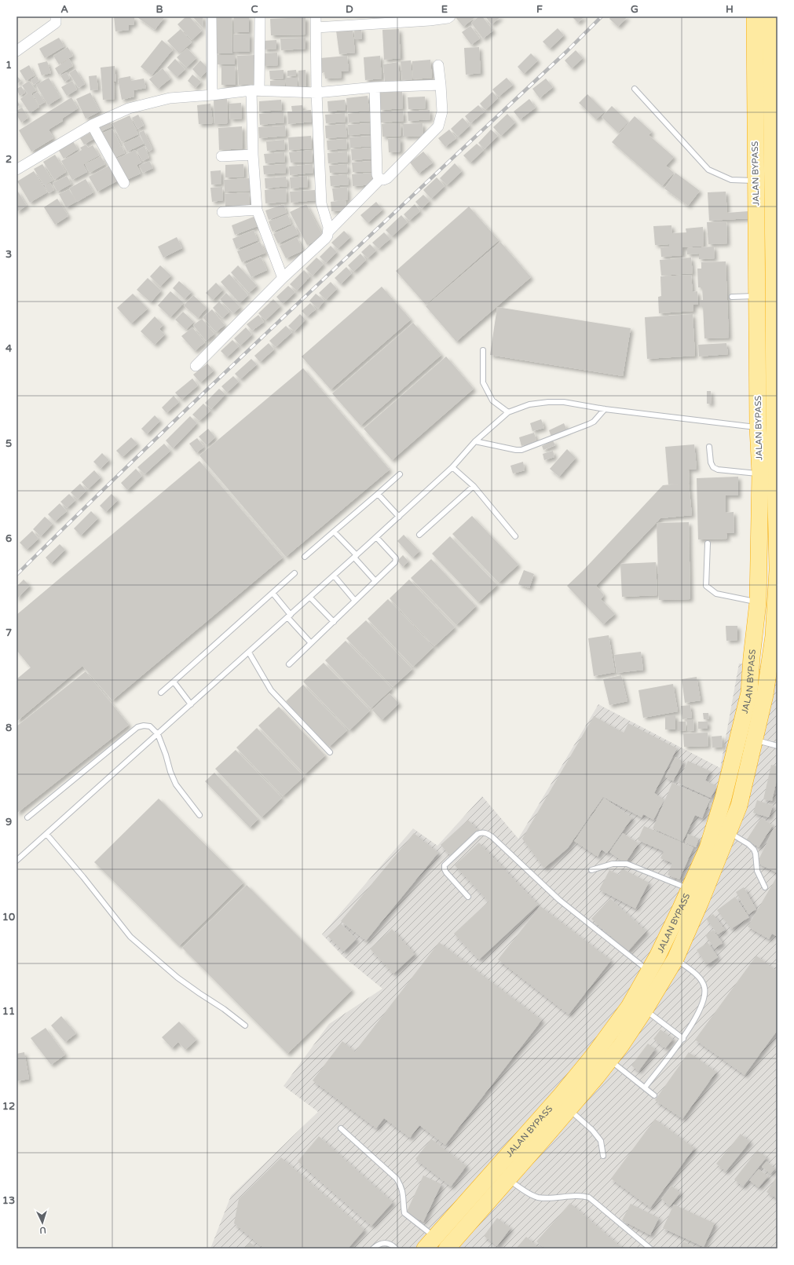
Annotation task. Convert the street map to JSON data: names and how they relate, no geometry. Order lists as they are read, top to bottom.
{
  "streets": {
    "highway": ["JALAN BYPASS"]
  },
  "north": "bottom",
  "grid": {
    "columns": [
      "A",
      "B",
      "C",
      "D",
      "E",
      "F",
      "G",
      "H"
    ],
    "rows": [
      "1",
      "2",
      "3",
      "4",
      "5",
      "6",
      "7",
      "8",
      "9",
      "10",
      "11",
      "12",
      "13"
    ]
  }
}
